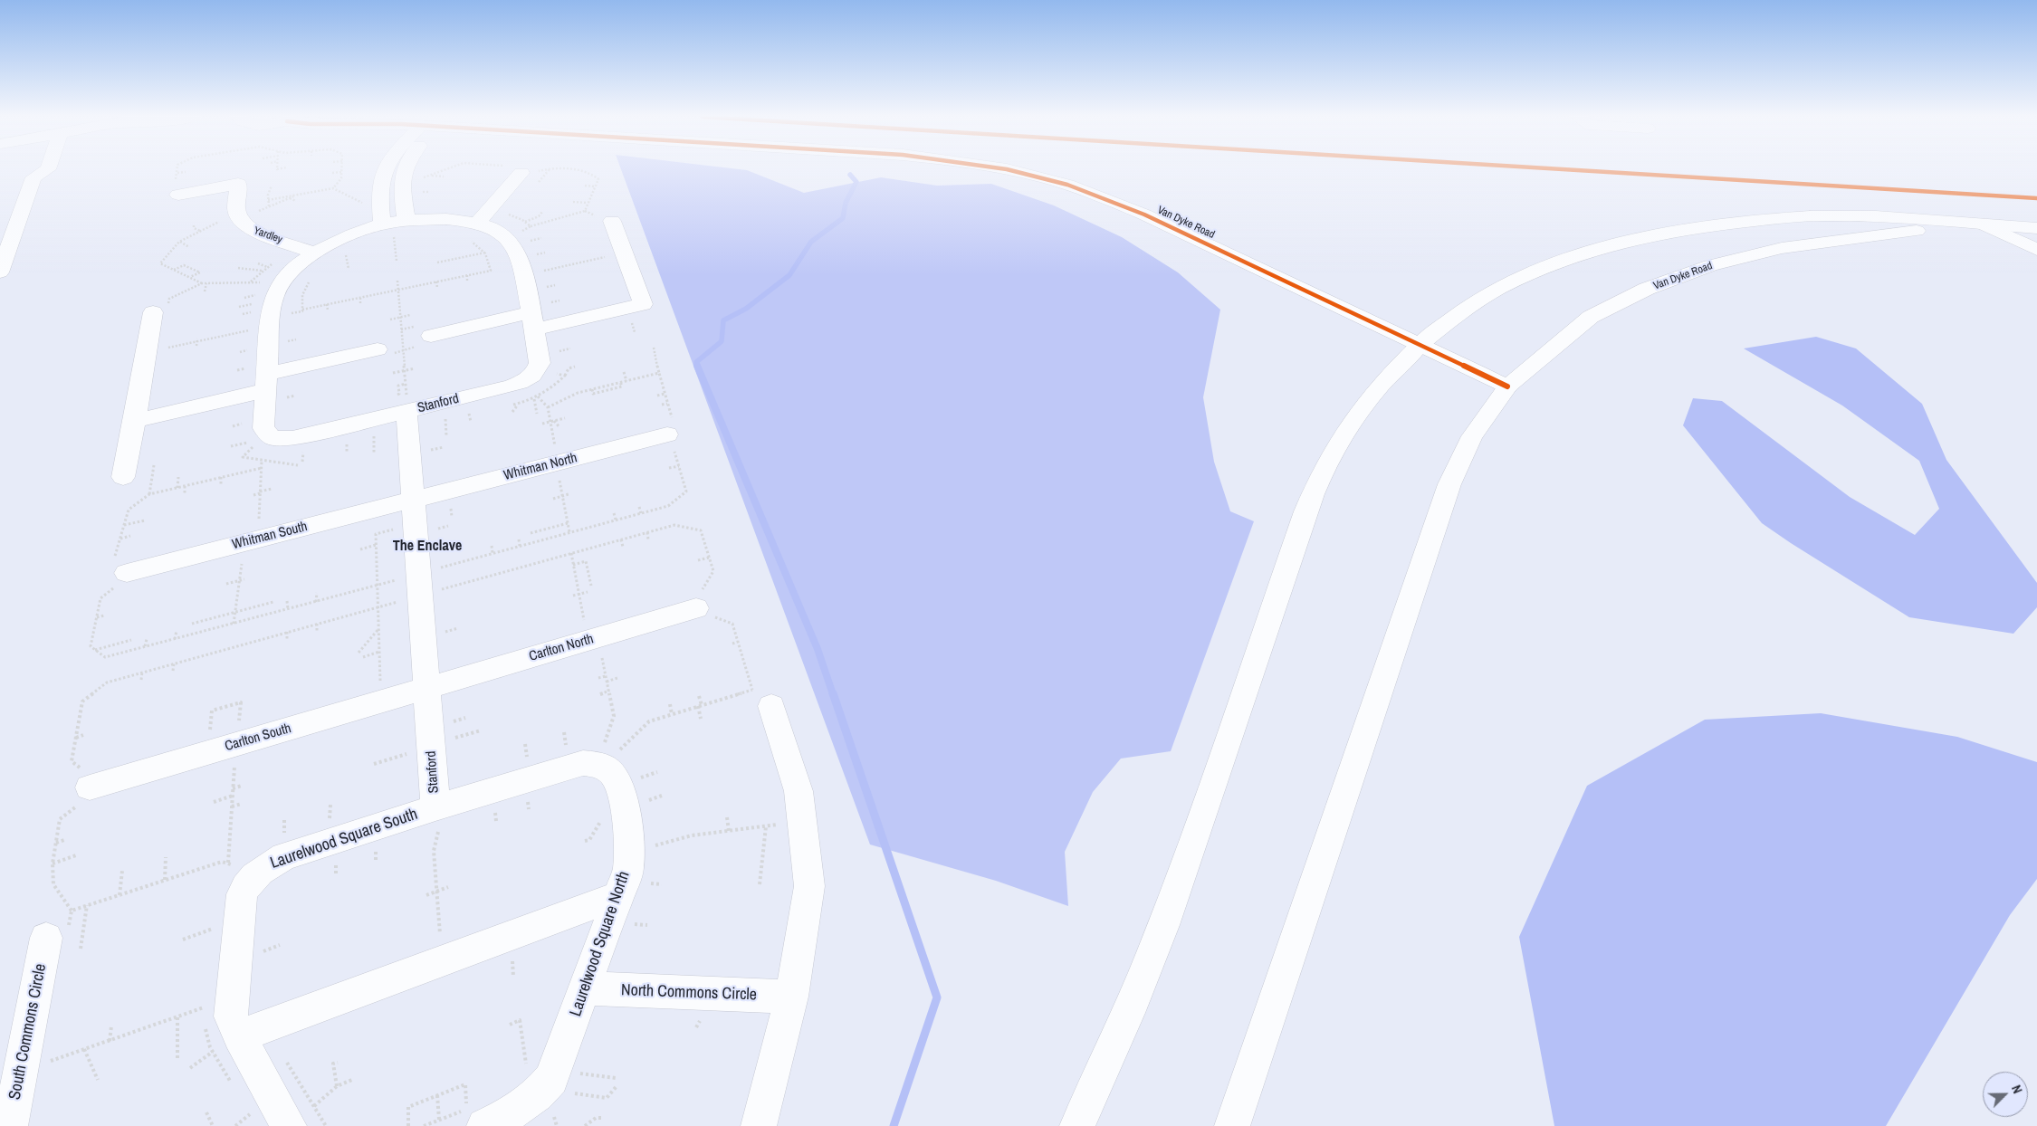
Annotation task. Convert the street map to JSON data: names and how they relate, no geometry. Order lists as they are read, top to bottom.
{
  "streets": {
    "main road": [
      "Van Dyke Road",
      "Yardley",
      "Stanford",
      "Whitman North",
      "Whitman South",
      "Carlton North",
      "Carlton South",
      "Laurelwood Square South",
      "Laurelwood Square North",
      "North Commons Circle",
      "South Commons Circle"
    ]
  },
  "crossings": [
    ["Yardley", "Stanford"],
    ["Stanford", "Whitman North"],
    ["Stanford", "Whitman South"],
    ["Stanford", "Carlton North"],
    ["Stanford", "Carlton South"],
    ["Stanford", "Laurelwood Square South"],
    ["Stanford", "Laurelwood Square North"],
    ["Whitman North", "Whitman South"],
    ["Carlton North", "Carlton South"],
    ["Laurelwood Square South", "Laurelwood Square North"],
    ["Laurelwood Square North", "North Commons Circle"]
  ],
  "districts": ["The Enclave"],
  "north": "top right"
}
